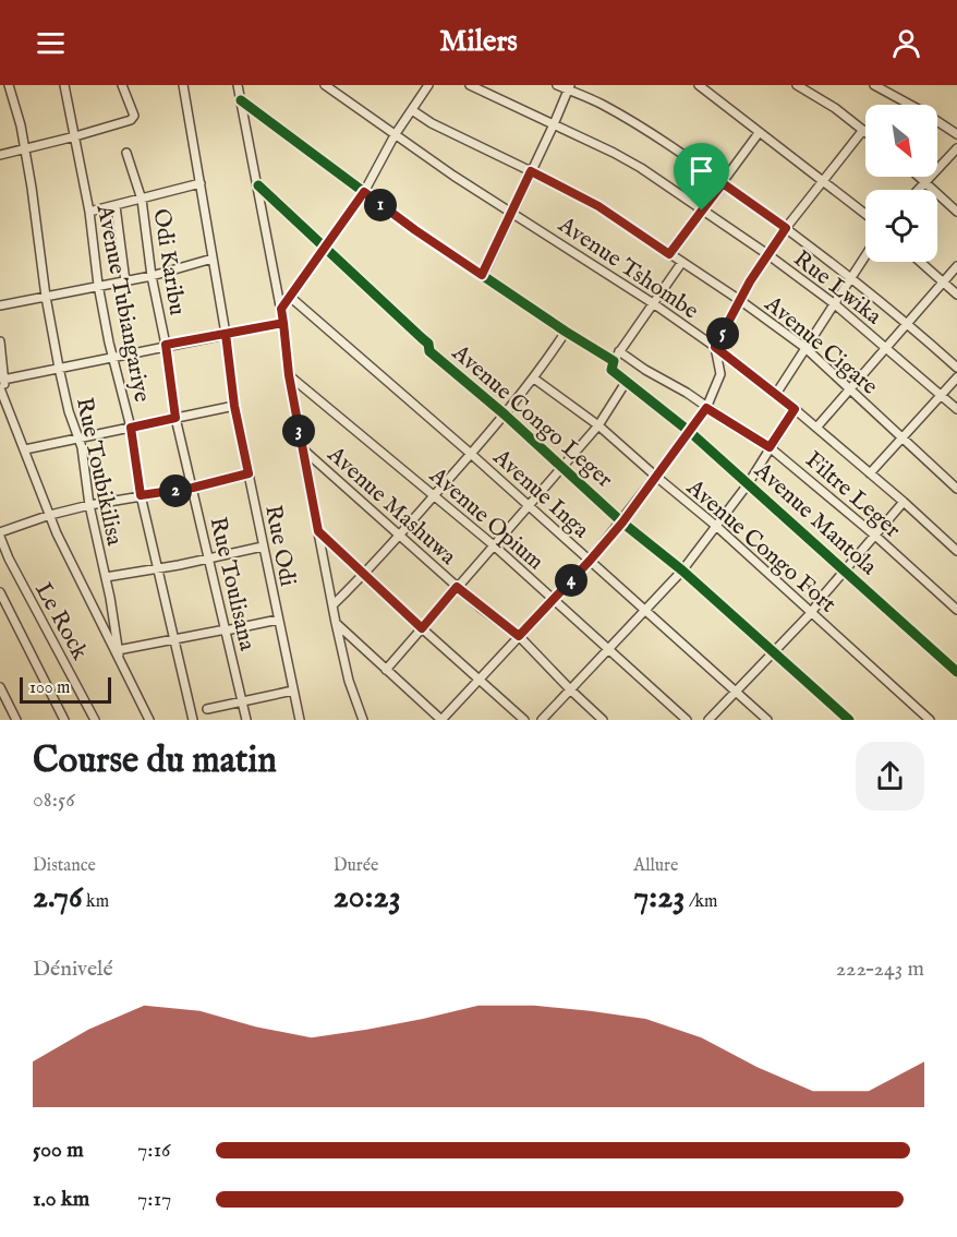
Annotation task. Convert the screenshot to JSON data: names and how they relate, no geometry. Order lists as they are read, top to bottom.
{
  "streets": {
    "street": [
      "Odi Karibu",
      "Avenue Tshombe",
      "Rue Lwika",
      "Avenue Tubiangariye",
      "Avenue Cigare",
      "Avenue Congo Leger",
      "Rue Toubikilisa",
      "Avenue Inga",
      "Filtre Leger",
      "Avenue Mashuwa",
      "Avenue Opium",
      "Avenue Mantola",
      "Rue Odi",
      "Avenue Congo Fort",
      "Rue Toulisana",
      "Le Rock"
    ]
  },
  "crossings": [
    ["Odi Karibu", "Rue Toulisana"]
  ],
  "scale_bar": "100 m",
  "north": "bottom right",
  "page": {
    "header": "Milers",
    "pins": [
      "1",
      "5",
      "3",
      "2",
      "4"
    ],
    "scale": "100 m",
    "heading": ["Course du matin", "08:56"],
    "stats": [
      ["Distance", "2.76 km"],
      ["Durée", "20:23"],
      ["Allure", "7:23 /km"]
    ],
    "chart": ["Dénivelé", "222–243 m"],
    "list": [
      {
        "name": "500 m",
        "note": "7:16"
      },
      {
        "name": "1.0 km",
        "note": "7:17"
      }
    ]
  }
}
